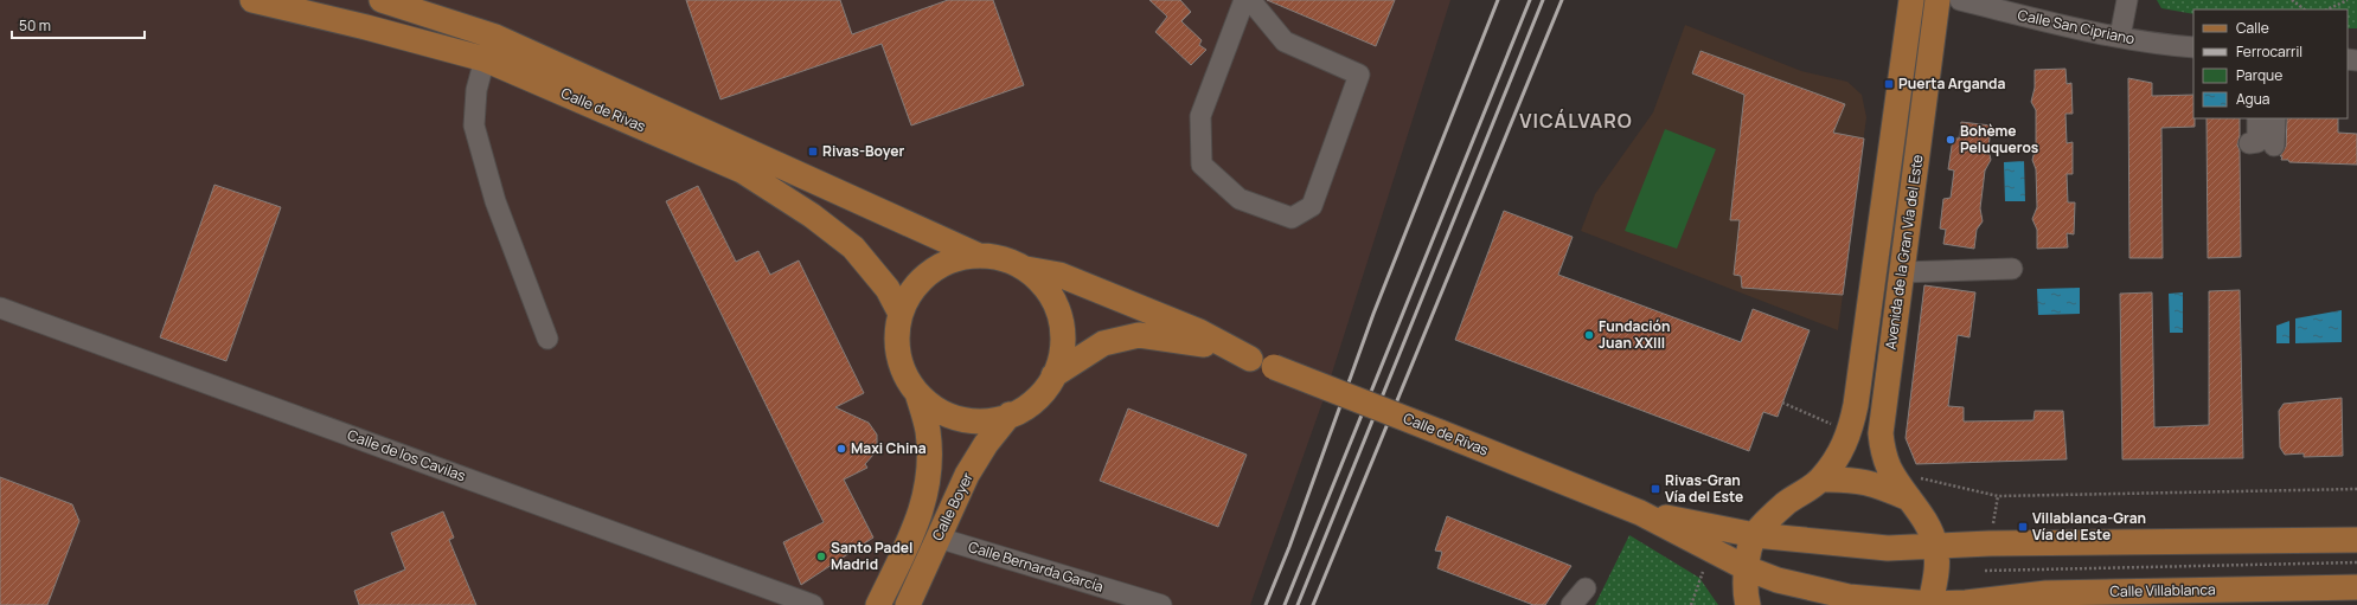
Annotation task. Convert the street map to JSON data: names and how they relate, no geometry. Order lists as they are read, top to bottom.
{
  "streets": {
    "main road": [
      "Calle de Rivas",
      "Avenida de la Gran Vía del Este",
      "Calle Boyer",
      "Calle Villablanca"
    ],
    "street": ["Calle San Cipriano", "Calle de los Cavilas", "Calle Bernarda García"]
  },
  "crossings": [
    ["Calle de Rivas", "Avenida de la Gran Vía del Este"],
    ["Calle de Rivas", "Calle Boyer"],
    ["Calle de Rivas", "Calle Villablanca"],
    ["Avenida de la Gran Vía del Este", "Calle Villablanca"],
    ["Calle Boyer", "Calle Bernarda García"]
  ],
  "districts": ["VICÁLVARO"],
  "places": {
    "transit": [
      "Puerta Arganda",
      "Rivas-Boyer",
      "Rivas-Gran Vía del Este",
      "Villablanca-Gran Vía del Este"
    ],
    "other": [
      "Bohème Peluqueros",
      "Fundación Juan XXIII",
      "Maxi China",
      "Santo Padel Madrid"
    ]
  },
  "legend": [
    "Calle",
    "Ferrocarril",
    "Parque",
    "Agua"
  ],
  "scale_bar": "50 m"
}
